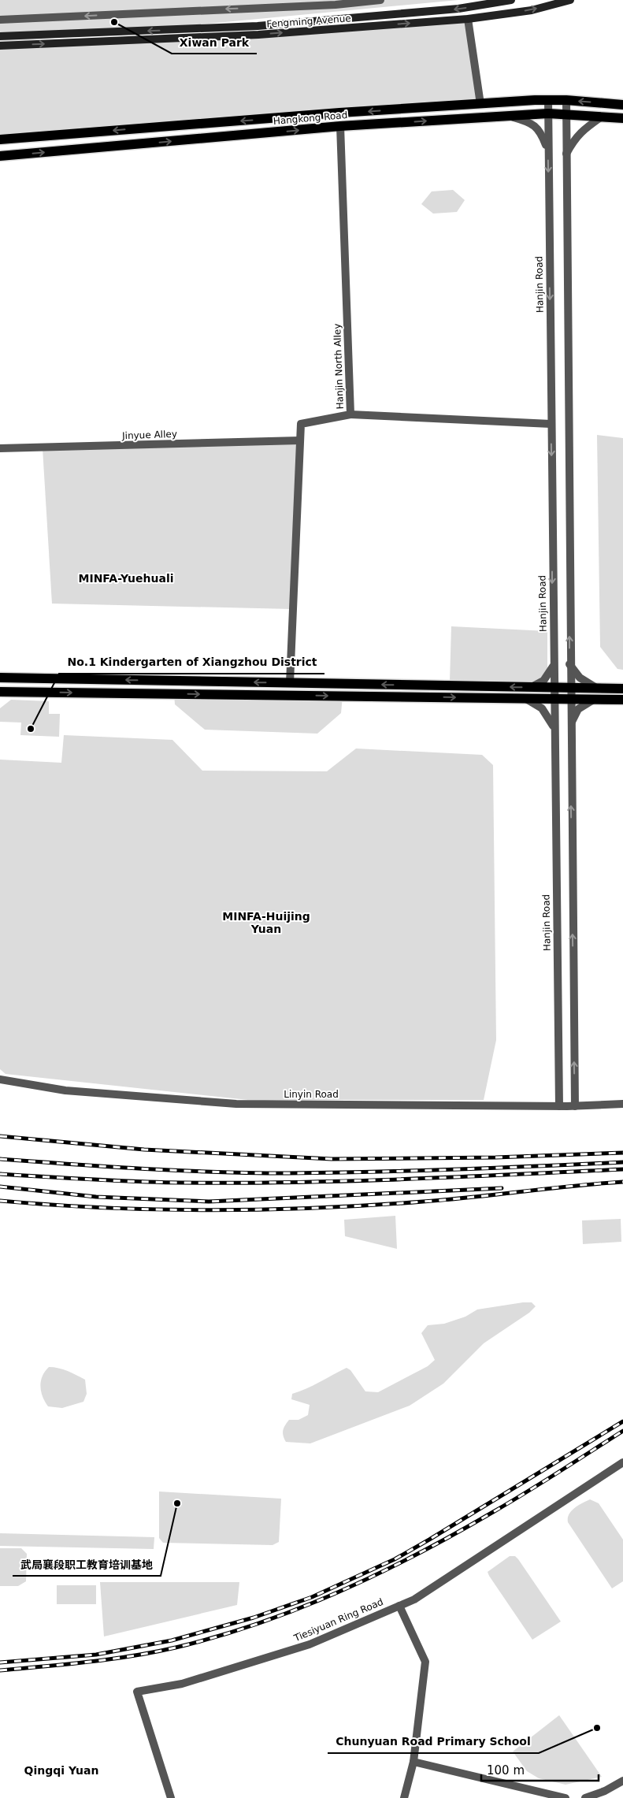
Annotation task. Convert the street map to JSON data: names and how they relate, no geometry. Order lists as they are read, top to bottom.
{
  "streets": {
    "main road": ["Fengming Avenue", "Hangkong Road"],
    "street": [
      "Hanjin Road",
      "Hanjin North Alley",
      "Jinyue Alley",
      "Linyin Road",
      "Tiesiyuan Ring Road"
    ]
  },
  "crossings": [
    ["Hangkong Road", "Hanjin Road"],
    ["Hangkong Road", "Hanjin North Alley"],
    ["Hanjin Road", "Linyin Road"],
    ["Hanjin North Alley", "Jinyue Alley"]
  ],
  "districts": ["MINFA-Yuehuali", "MINFA-Huijing Yuan", "Qingqi Yuan"],
  "places": [
    "Xiwan Park",
    "No.1 Kindergarten of Xiangzhou District",
    "武局襄段职工教育培训基地",
    "Chunyuan Road Primary School"
  ],
  "scale_bar": "100 m"
}
